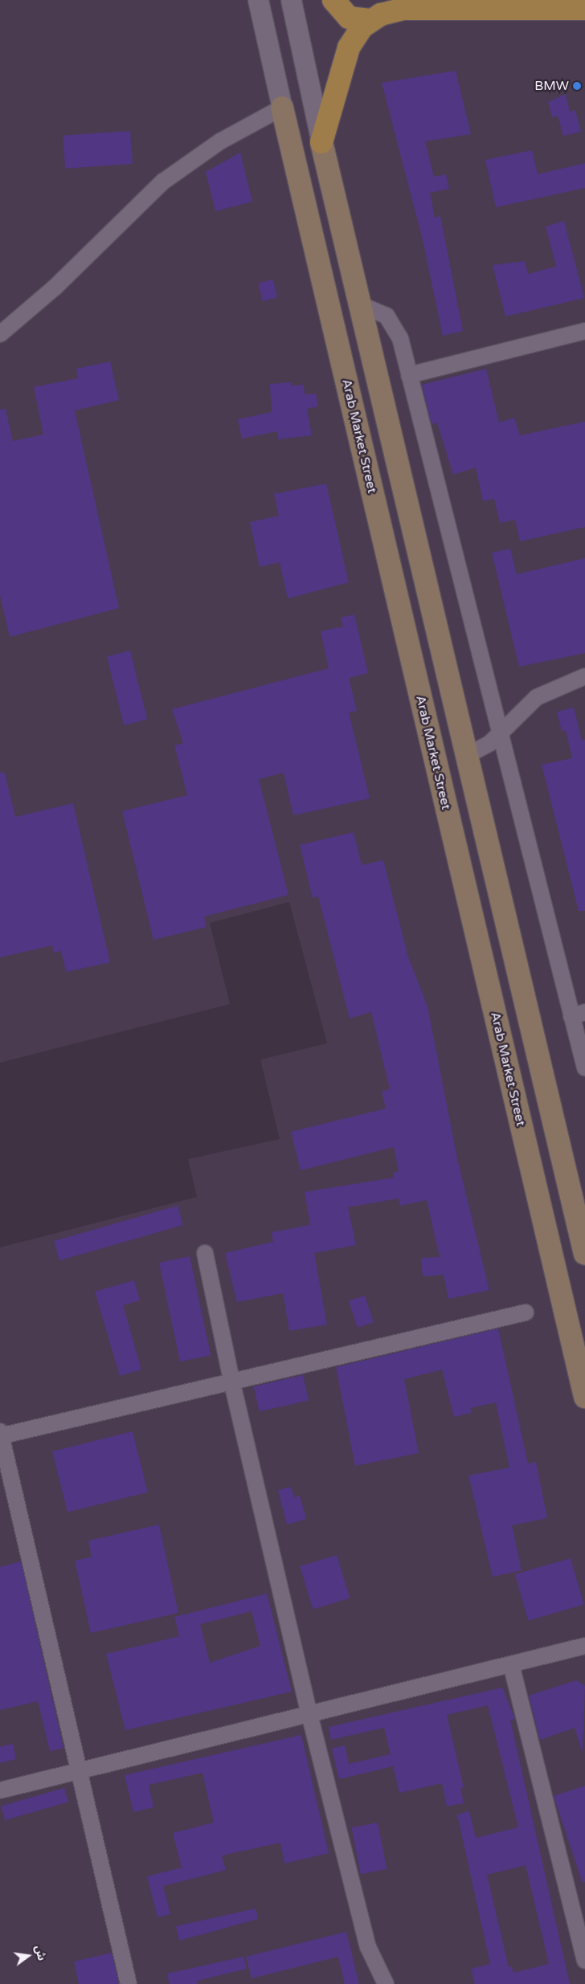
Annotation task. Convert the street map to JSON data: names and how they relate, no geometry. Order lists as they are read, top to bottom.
{
  "streets": {
    "main road": ["Arab Market Street"]
  },
  "places": ["BMW"],
  "north": "right"
}
